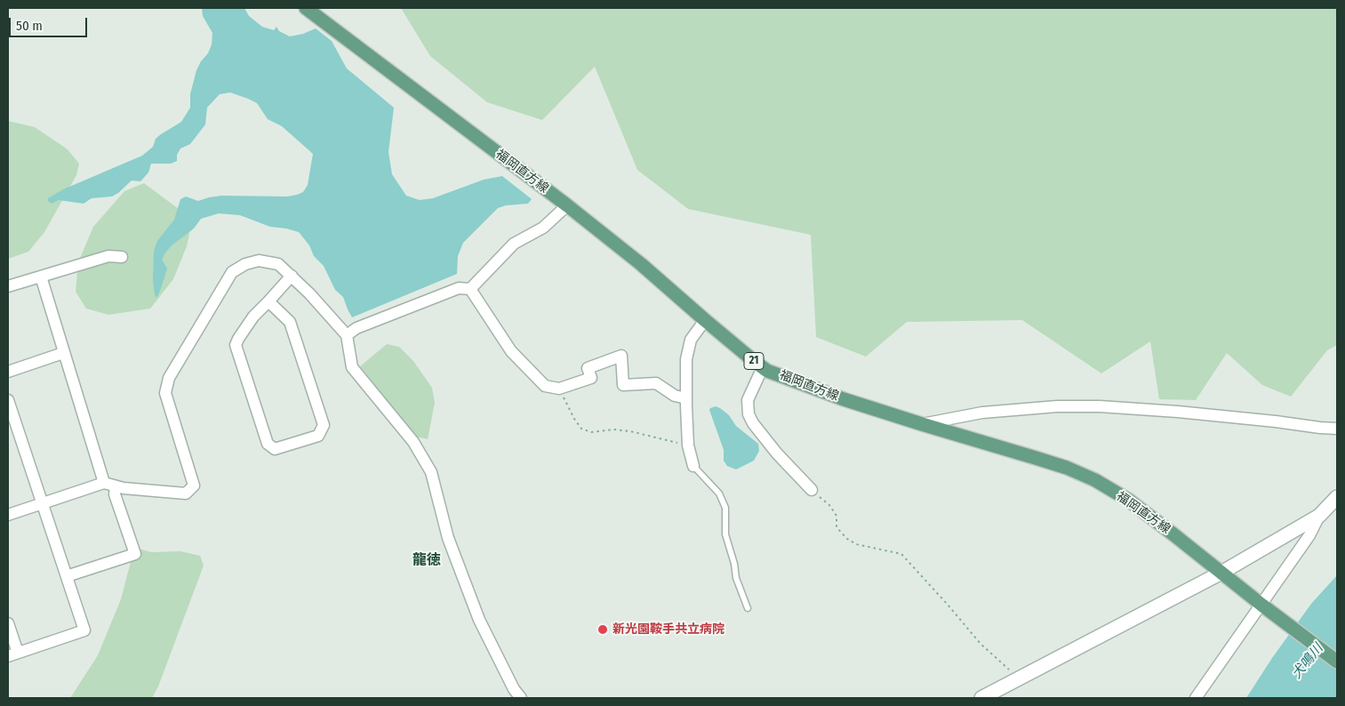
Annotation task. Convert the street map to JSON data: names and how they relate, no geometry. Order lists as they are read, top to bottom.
{
  "streets": {
    "main road": ["福岡直方線", "21"]
  },
  "districts": ["龍徳"],
  "water": ["犬鳴川"],
  "places": ["新光園鞍手共立病院"],
  "scale_bar": "50 m"
}
